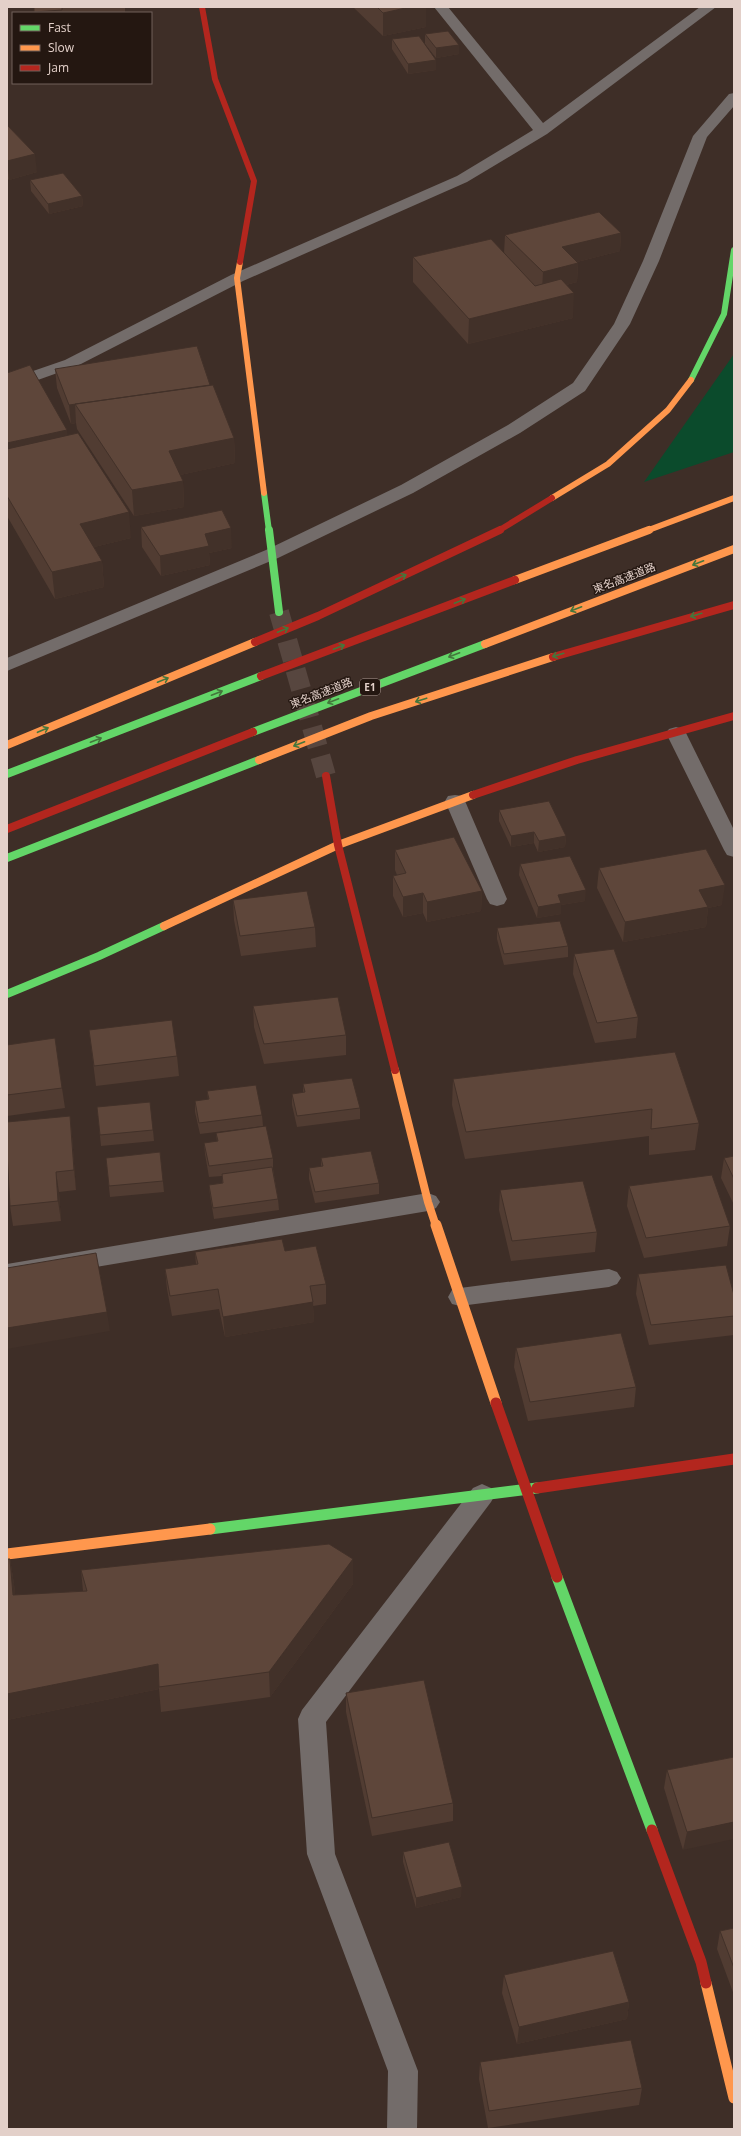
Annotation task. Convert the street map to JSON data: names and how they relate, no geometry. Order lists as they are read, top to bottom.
{
  "streets": {
    "main road": ["東名高速道路", "E1"]
  },
  "legend": ["Fast", "Slow", "Jam"]
}
